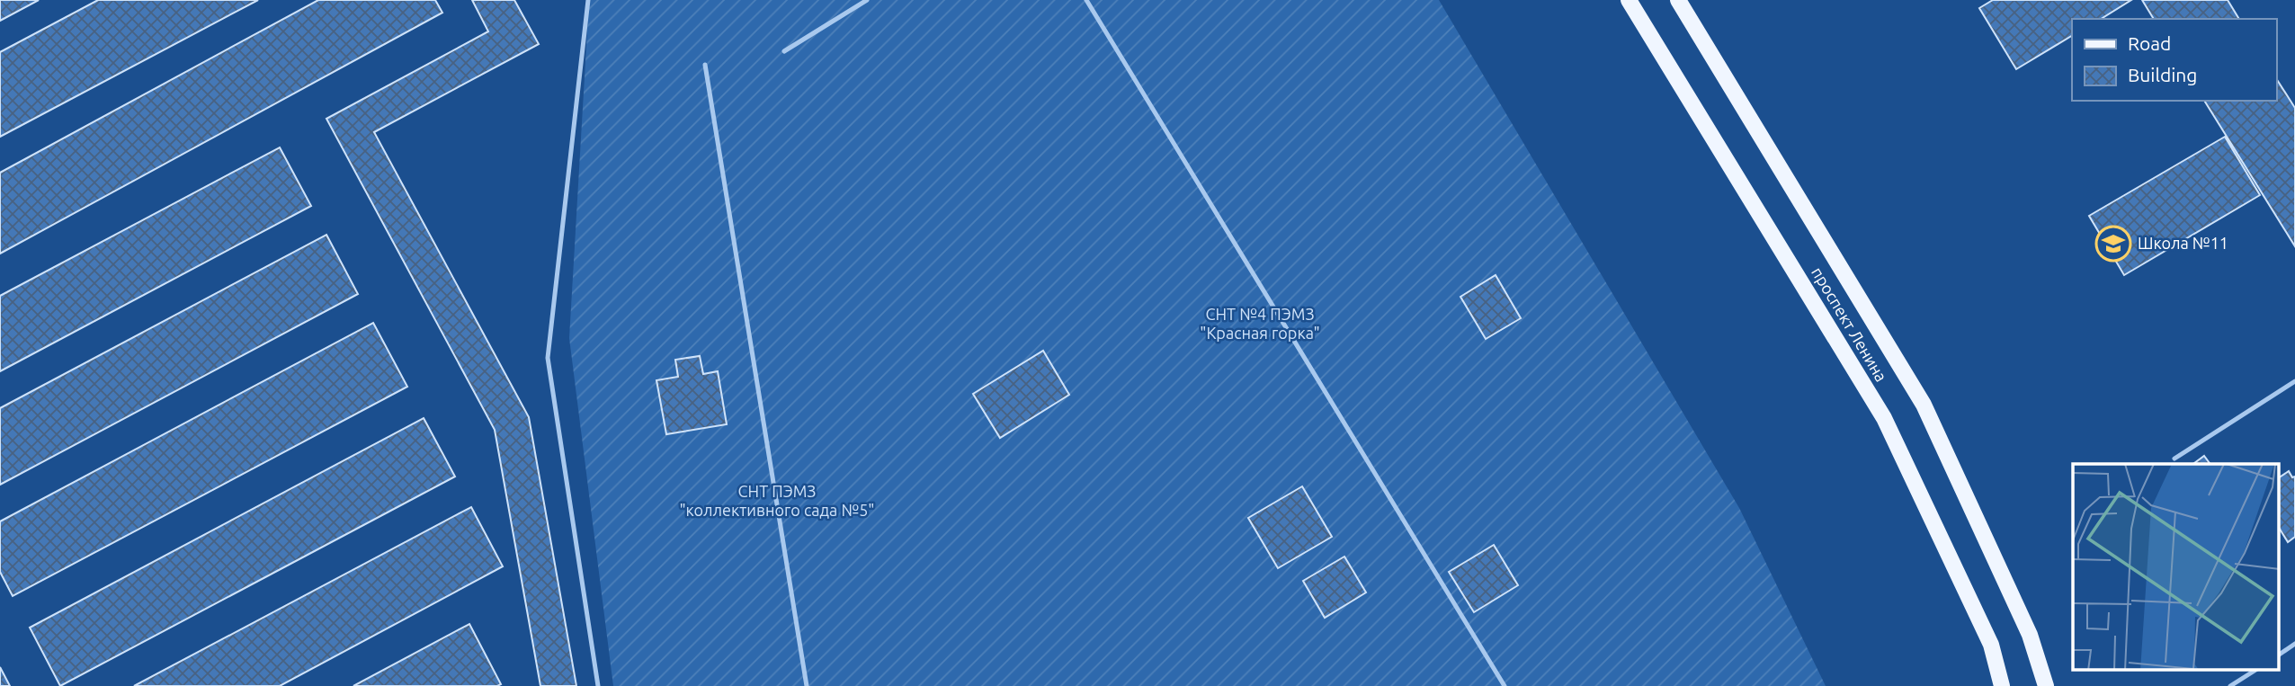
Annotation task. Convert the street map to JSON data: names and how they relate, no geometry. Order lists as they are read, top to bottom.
{
  "streets": {
    "main road": ["проспект Ленина"]
  },
  "parks": ["СНТ №4 ПЭМЗ \"Красная горка\"", "СНТ ПЭМЗ \"коллективного сада №5\""],
  "places": {
    "school or university": ["Школа №11"]
  },
  "legend": ["Road", "Building"]
}
